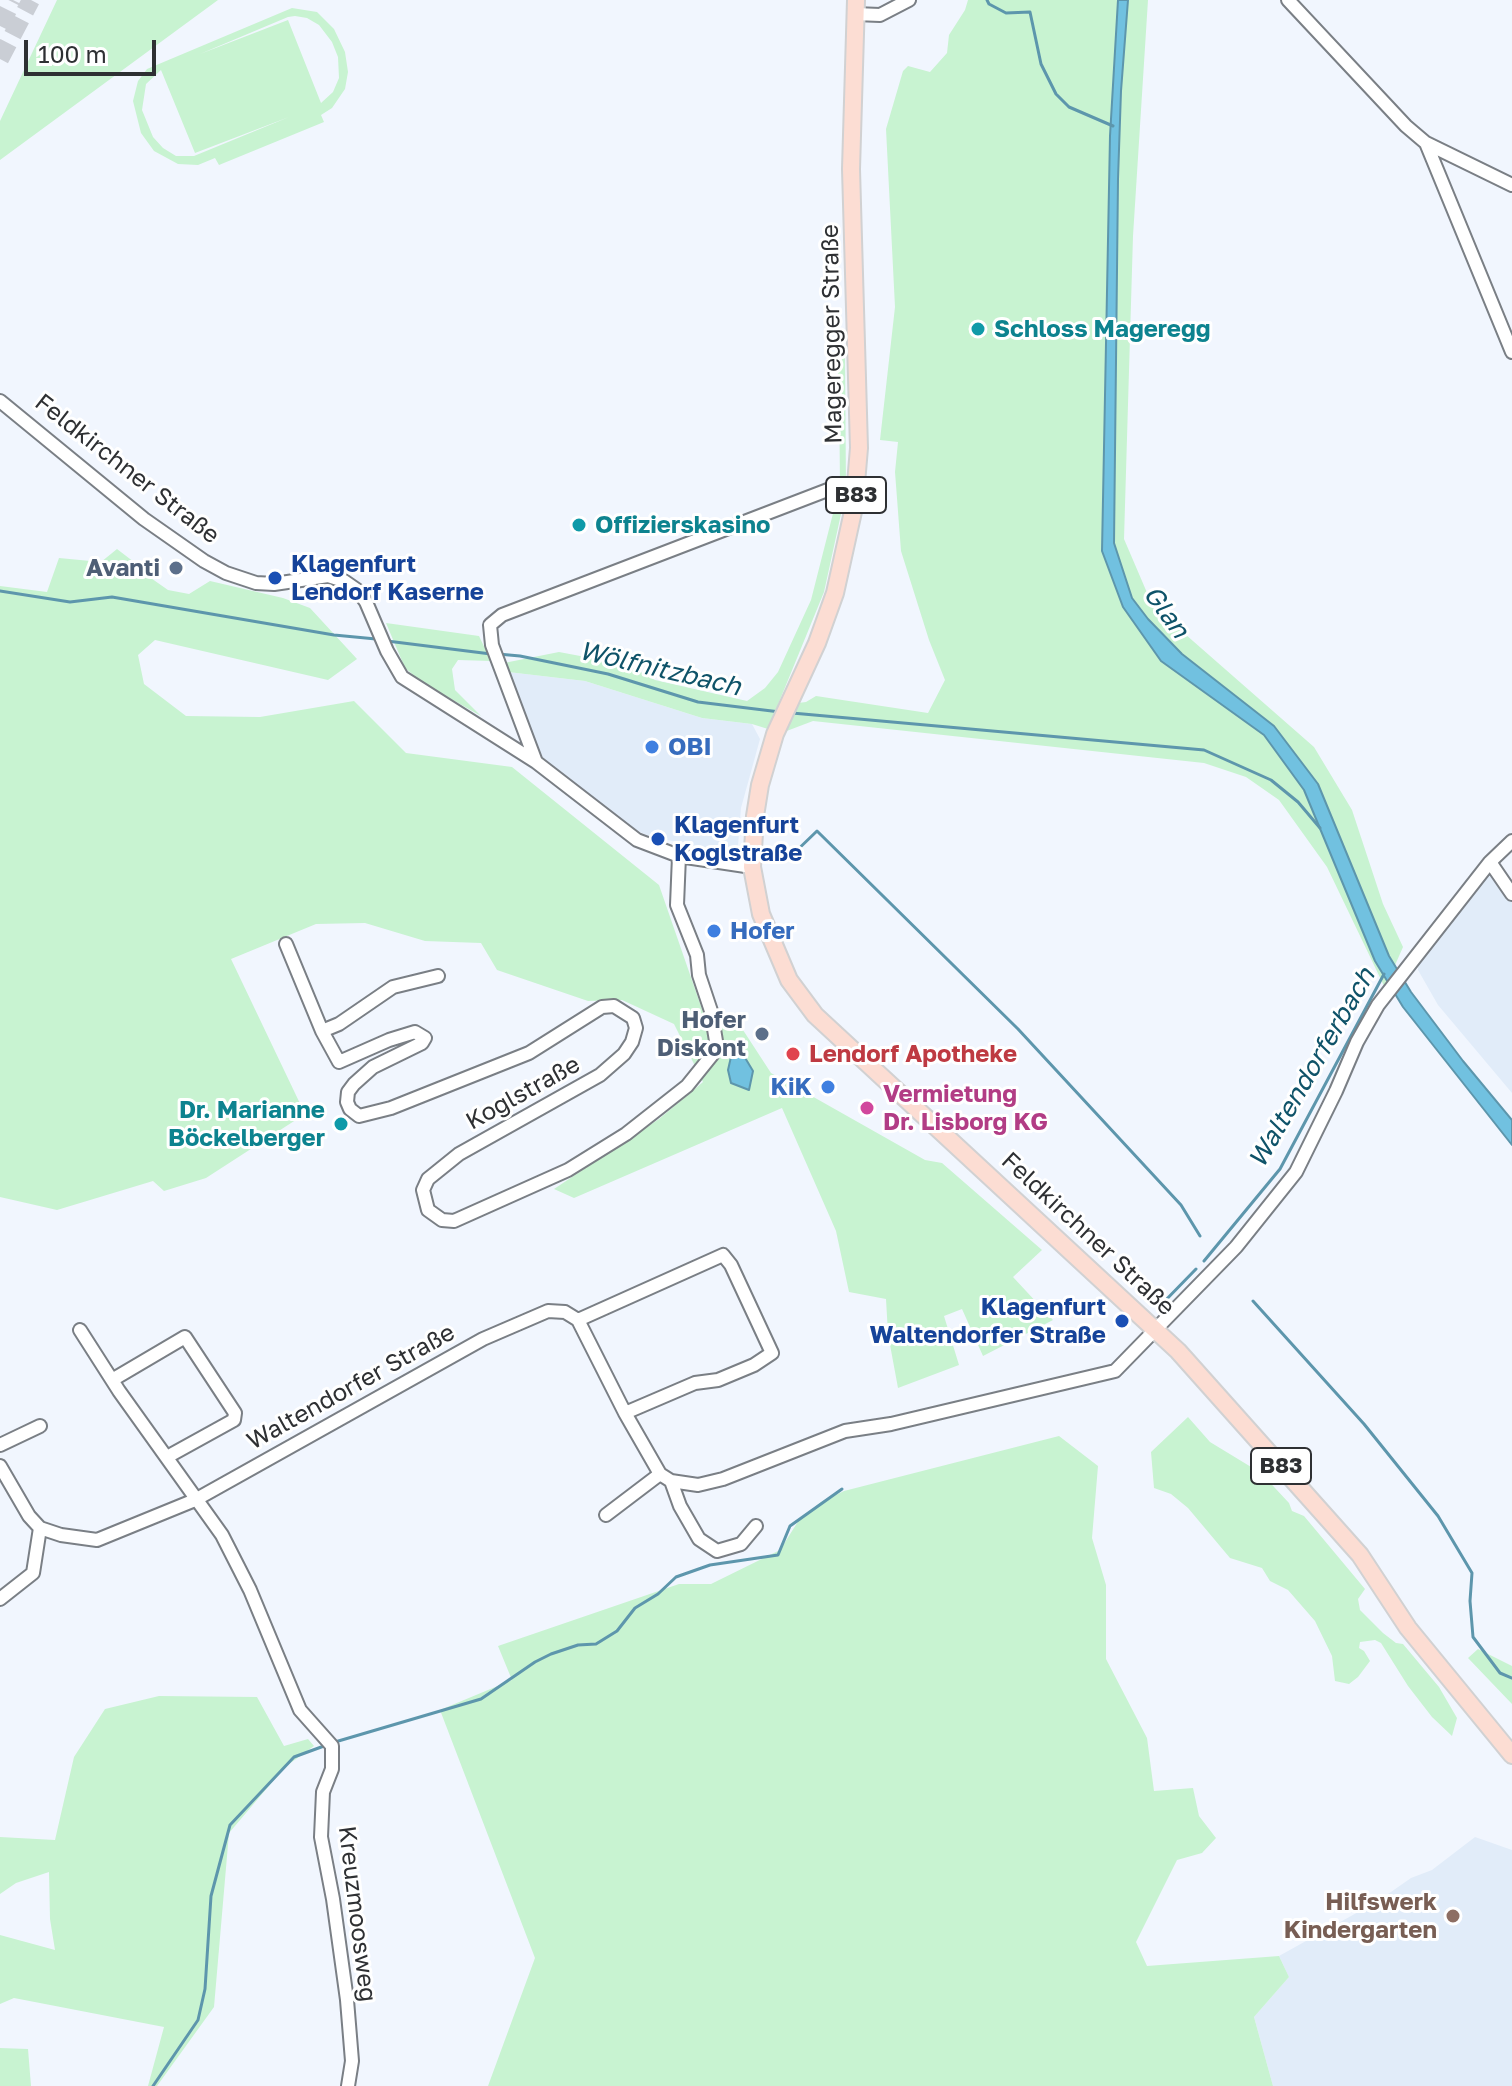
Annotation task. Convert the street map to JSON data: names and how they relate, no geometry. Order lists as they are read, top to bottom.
{
  "streets": {
    "main road": ["Mageregger Straße", "Feldkirchner Straße", "B83"],
    "street": ["Koglstraße", "Waltendorfer Straße", "Kreuzmoosweg"]
  },
  "crossings": [
    ["Mageregger Straße", "Feldkirchner Straße"],
    ["Feldkirchner Straße", "Koglstraße"],
    ["Waltendorfer Straße", "Kreuzmoosweg"]
  ],
  "water": ["Glan", "Wölfnitzbach", "Waltendorferbach"],
  "places": [
    "Schloss Mageregg",
    "Offizierskasino",
    "Avanti",
    "Klagenfurt Lendorf Kaserne",
    "OBI",
    "Klagenfurt Koglstraße",
    "Hofer",
    "Hofer Diskont",
    "Lendorf Apotheke",
    "KiK",
    "Vermietung Dr. Lisborg KG",
    "Dr. Marianne Böckelberger",
    "Klagenfurt Waltendorfer Straße",
    "Hilfswerk Kindergarten"
  ],
  "scale_bar": "100 m"
}
